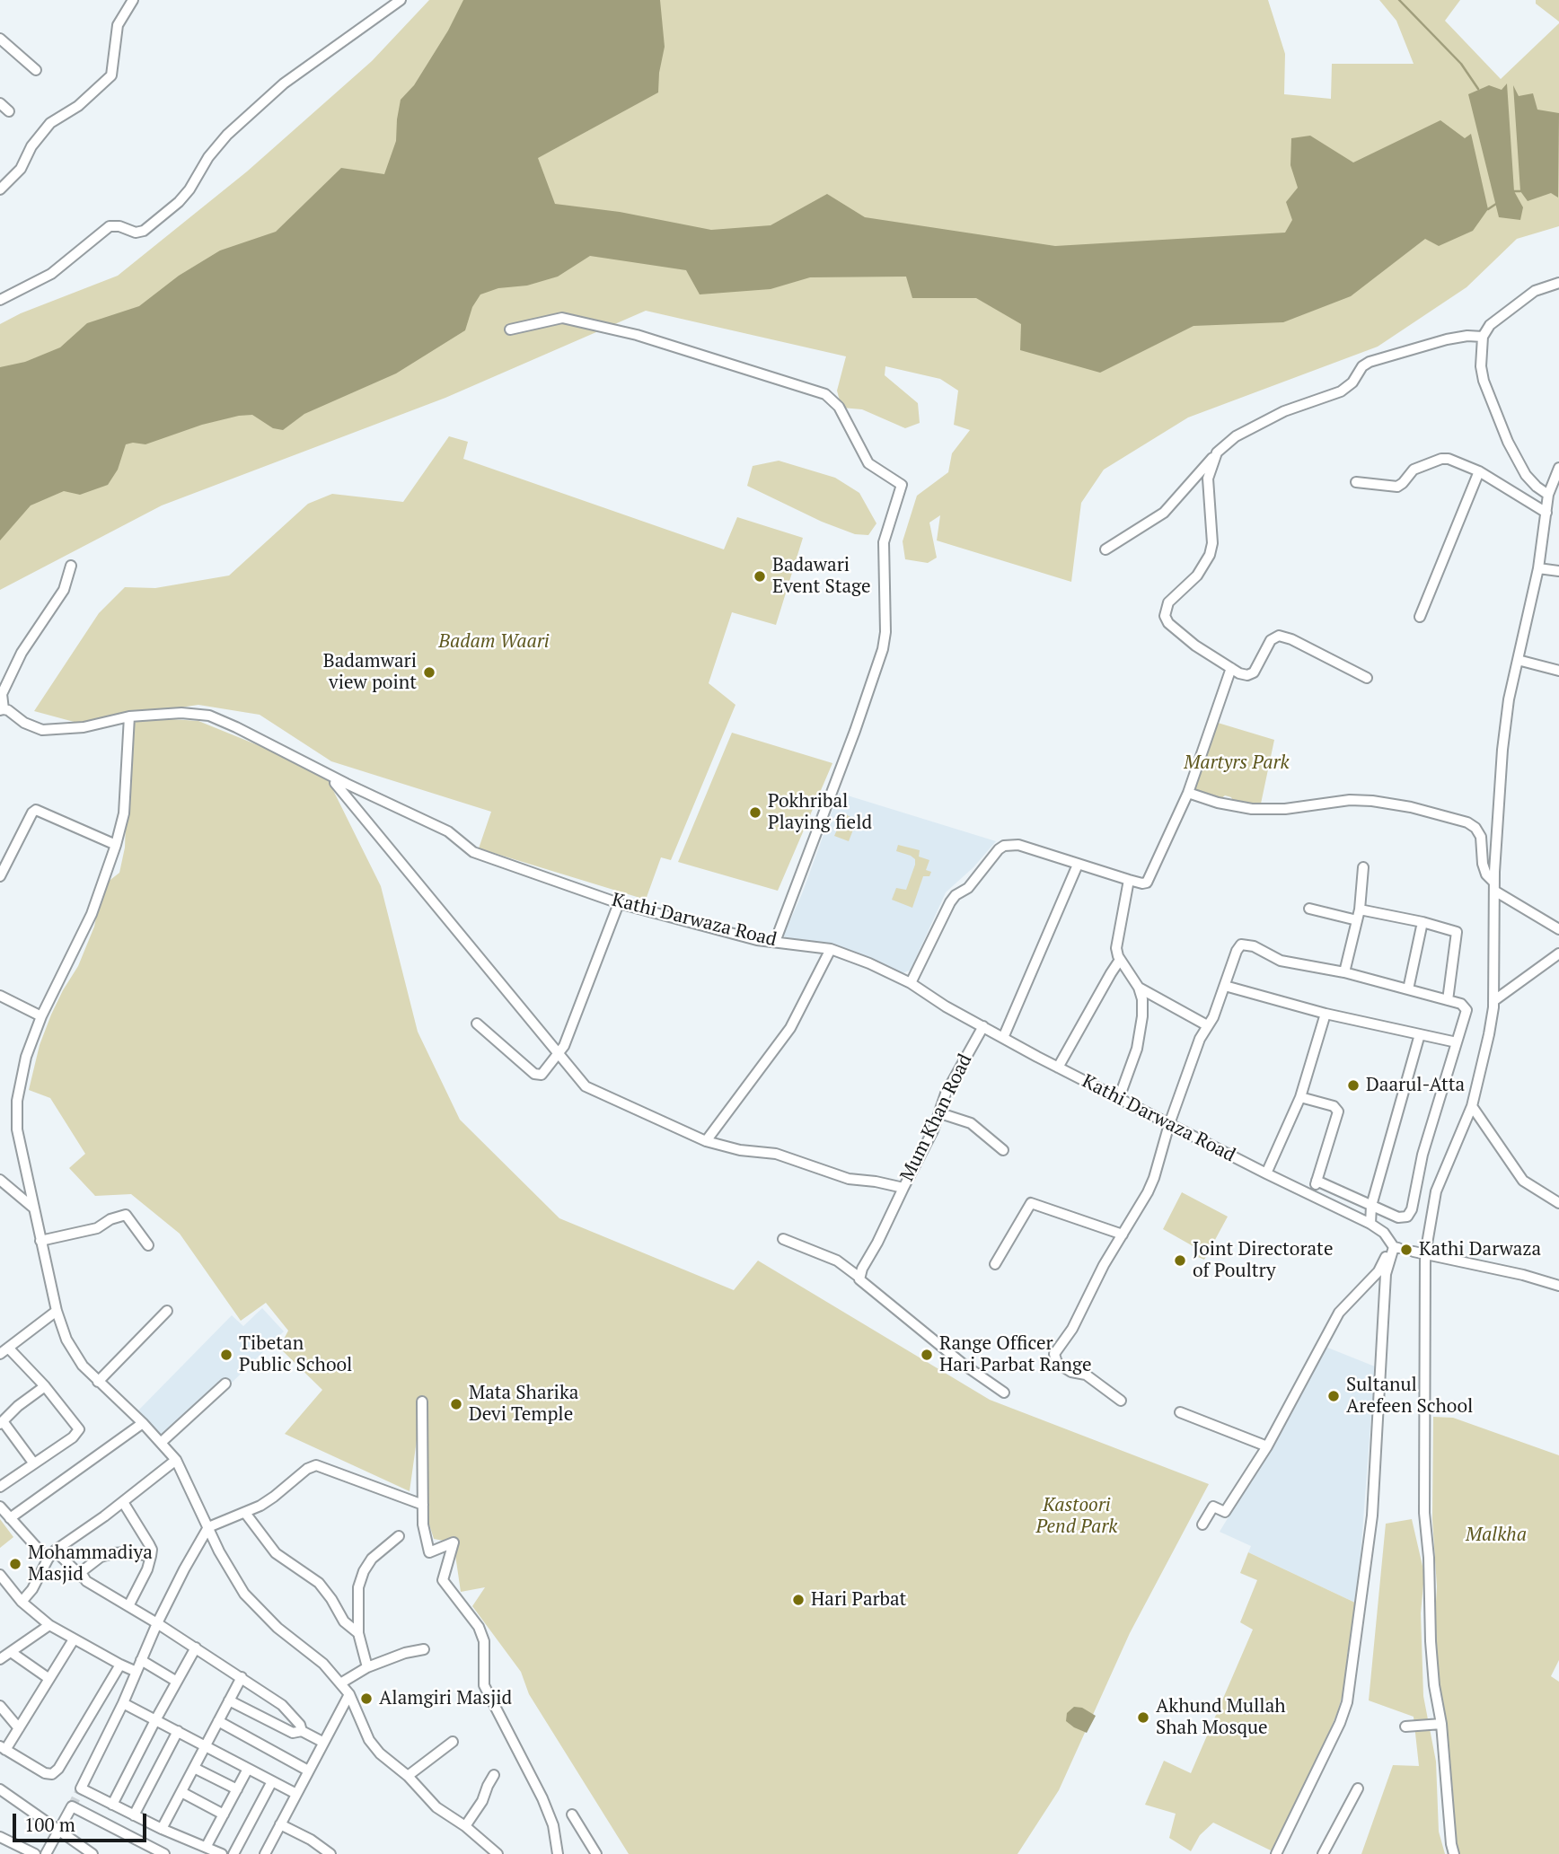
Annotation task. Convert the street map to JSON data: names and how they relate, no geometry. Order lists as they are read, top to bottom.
{
  "streets": {
    "street": ["Kathi Darwaza Road", "Mum Khan Road"]
  },
  "crossings": [
    ["Kathi Darwaza Road", "Mum Khan Road"]
  ],
  "parks": [
    "Badam Waari",
    "Martyrs Park",
    "Kastoori Pend Park",
    "Malkha"
  ],
  "places": [
    "Badawari Event Stage",
    "Badamwari view point",
    "Pokhribal Playing field",
    "Daarul-Atta",
    "Kathi Darwaza",
    "Joint Directorate of Poultry",
    "Tibetan Public School",
    "Range Officer Hari Parbat Range",
    "Sultanul Arefeen School",
    "Mata Sharika Devi Temple",
    "Mohammadiya Masjid",
    "Hari Parbat",
    "Alamgiri Masjid",
    "Akhund Mullah Shah Mosque"
  ],
  "scale_bar": "100 m"
}
